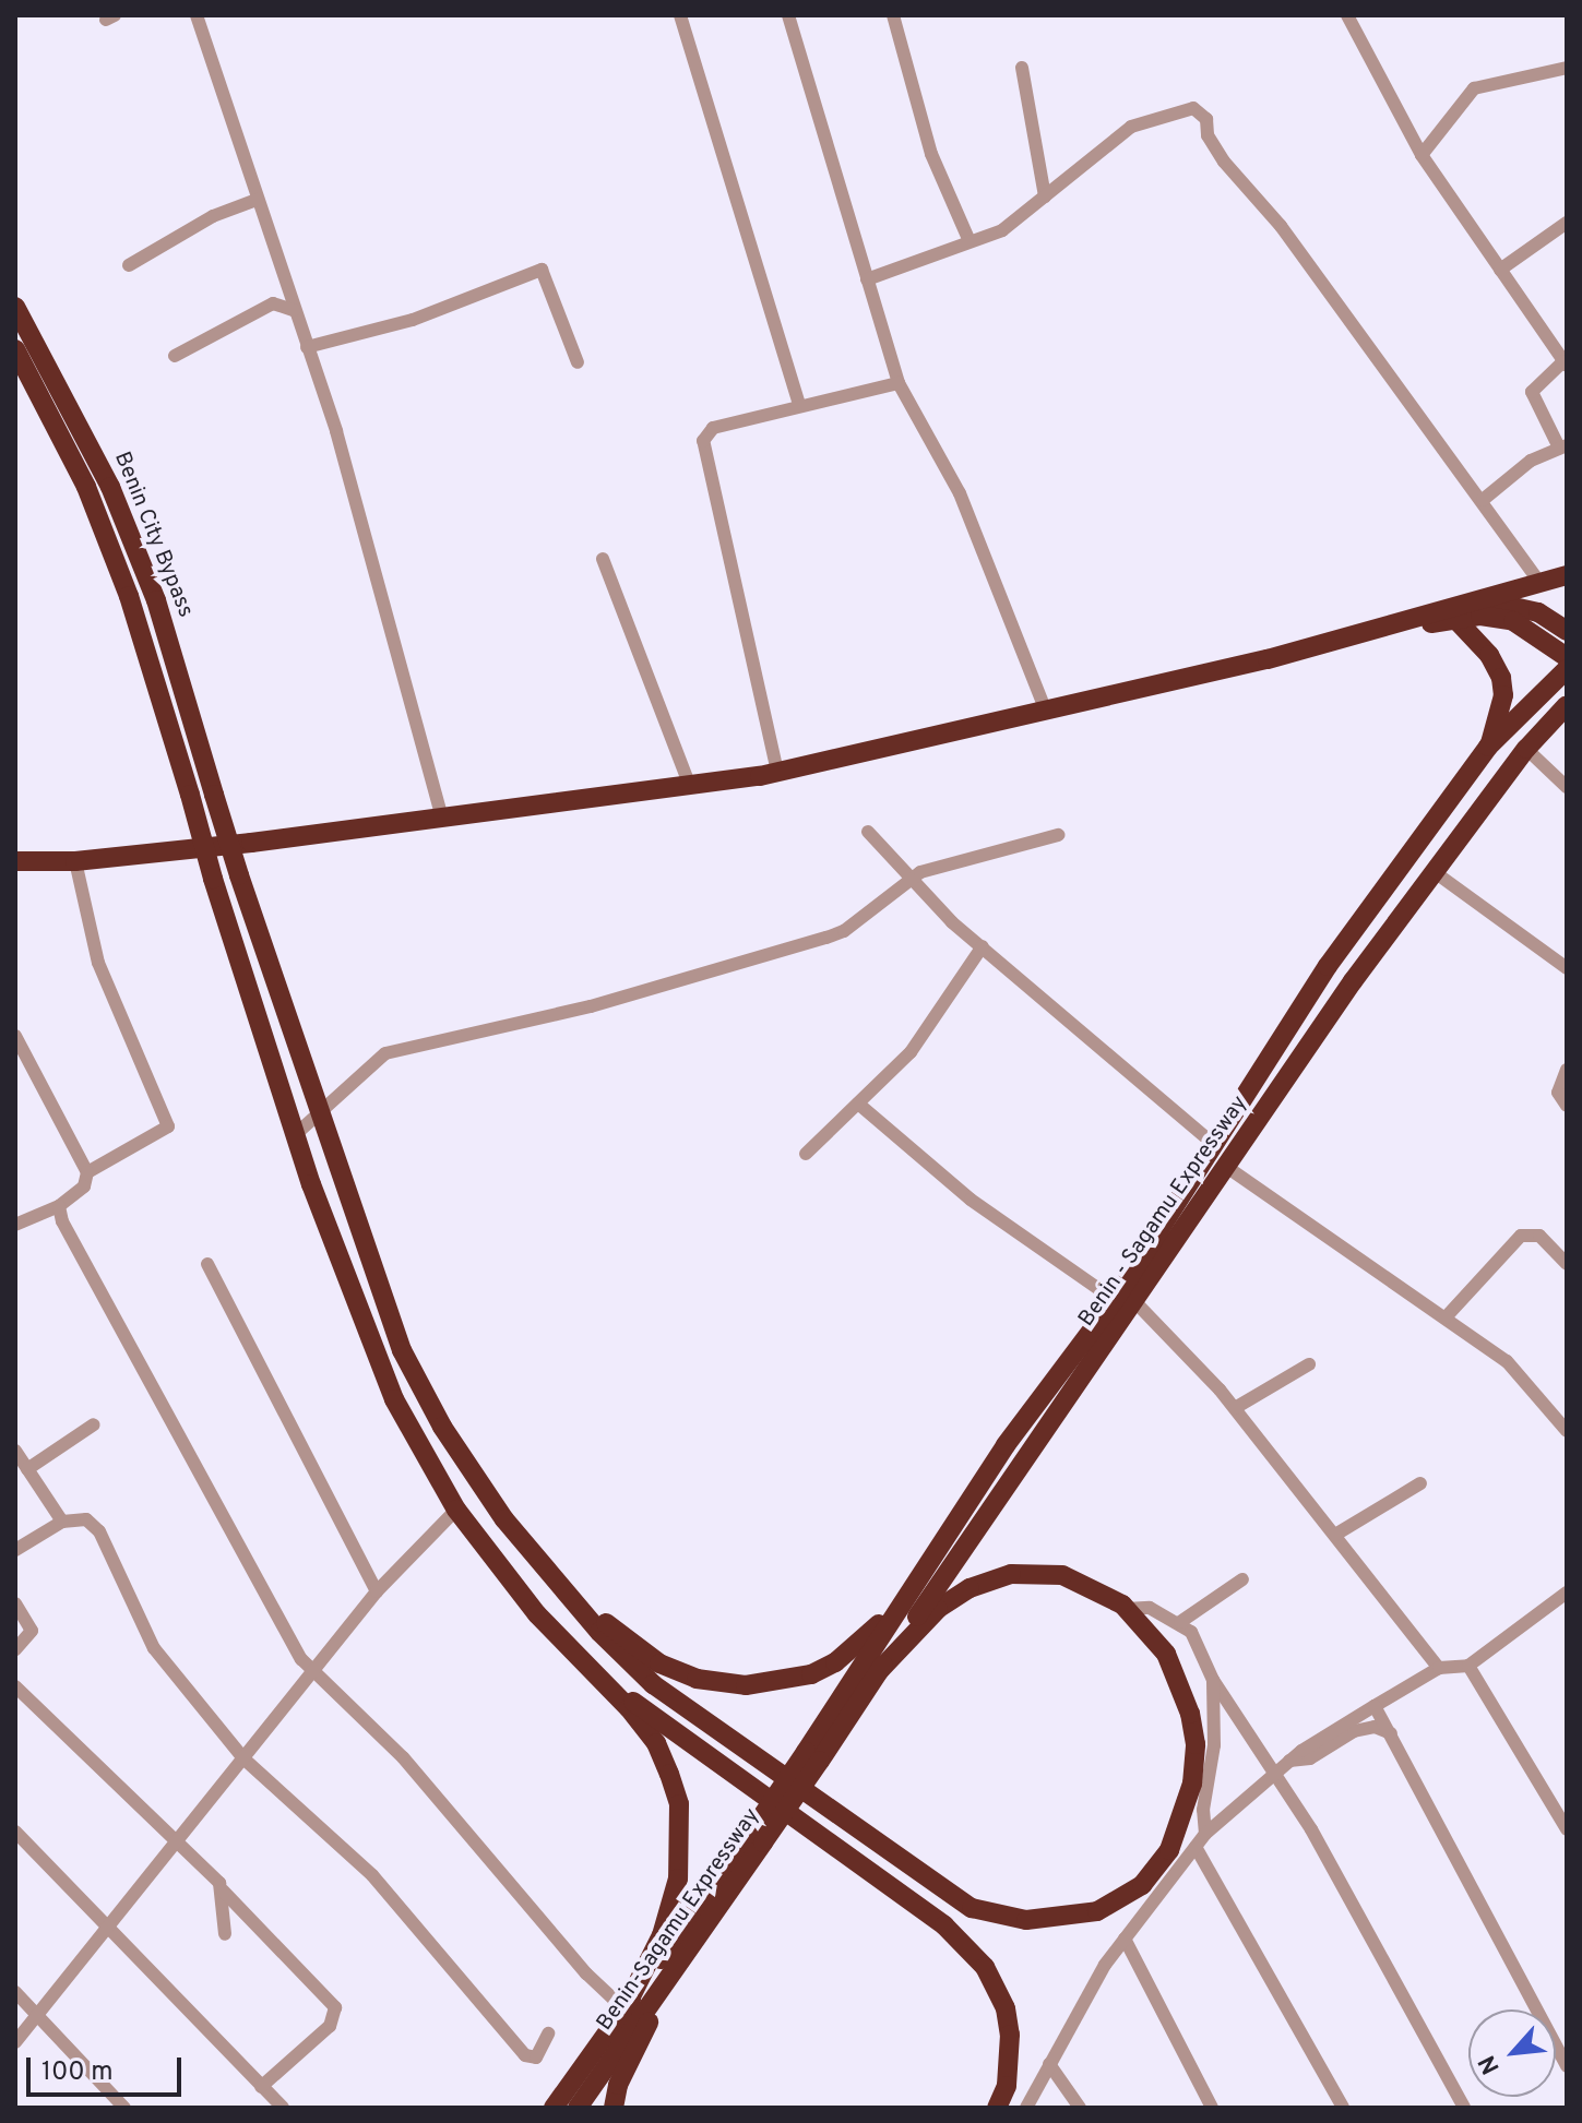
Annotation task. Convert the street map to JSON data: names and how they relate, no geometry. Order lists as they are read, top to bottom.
{
  "streets": {
    "highway": ["Benin City Bypass", "Benin - Sagamu Expressway", "Benin-Sagamu Expressway"]
  },
  "scale_bar": "100 m",
  "north": "bottom left"
}
